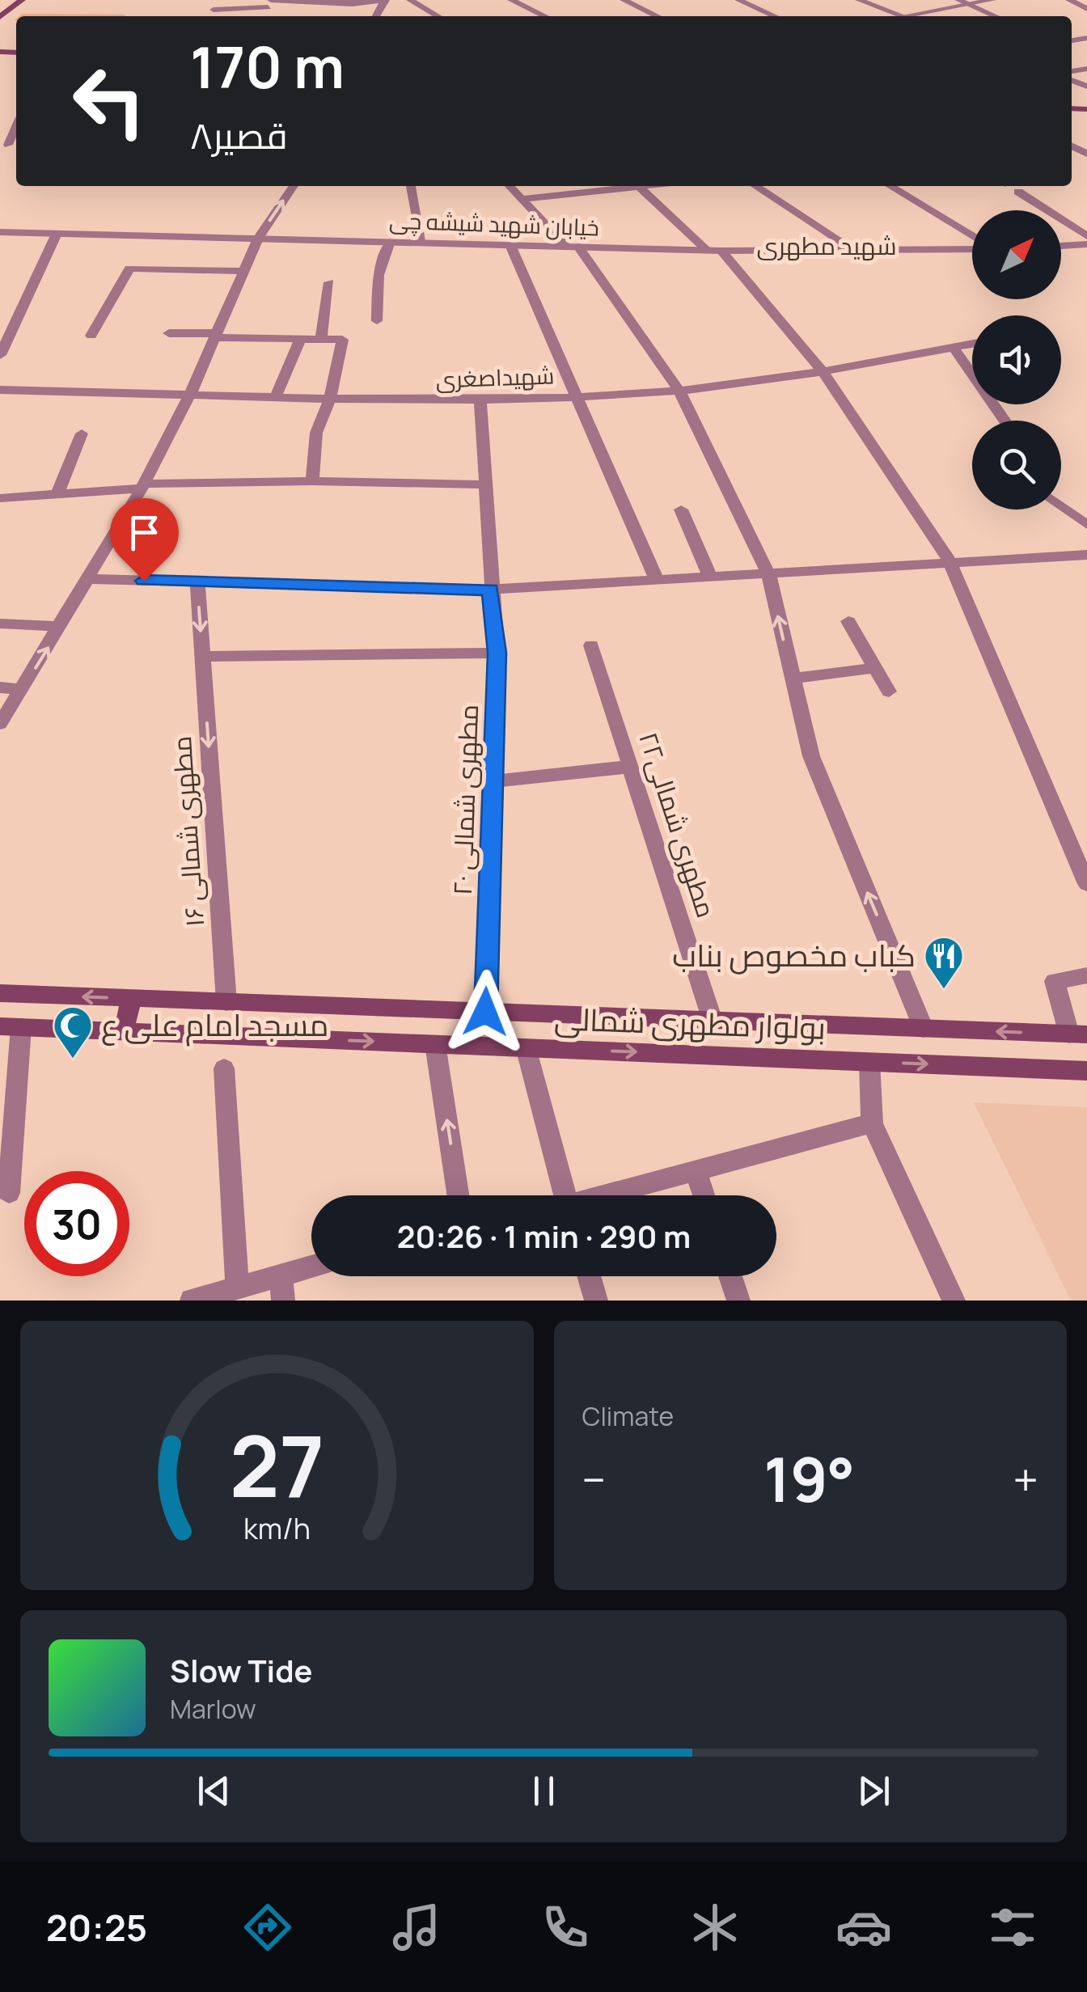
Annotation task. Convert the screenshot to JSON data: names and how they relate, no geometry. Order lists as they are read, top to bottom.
{
  "streets": {
    "main road": ["بولوار مطهری شمالی"],
    "street": [
      "خیابان شهید شیشه چی",
      "شهیداصغری",
      "مطهری شمالی ۲۰",
      "مطهری شمالی۲۲",
      "مطهری شمالی ۱۶"
    ]
  },
  "crossings": [
    ["شهیداصغری", "مطهری شمالی ۲۰"],
    ["مطهری شمالی ۲۰", "بولوار مطهری شمالی"],
    ["مطهری شمالی۲۲", "بولوار مطهری شمالی"],
    ["مطهری شمالی ۱۶", "بولوار مطهری شمالی"]
  ],
  "one_way": ["مطهری شمالی ۱۶"],
  "districts": ["شهید مطهری"],
  "places": {
    "restaurant": ["كباب مخصوص بناب"],
    "mosque": ["مسجد امام علی ع"]
  },
  "north": "top right",
  "page": {
    "turn": ["170 m", "قصیر۸"],
    "limit": "30",
    "trip": "20:26 · 1 min · 290 m",
    "tile": "Climate",
    "heat": ["−", "19°", "+"],
    "song": ["Slow Tide", "Marlow"],
    "tabs": "20:25",
    "gauge": ["27", "km/h"]
  }
}
